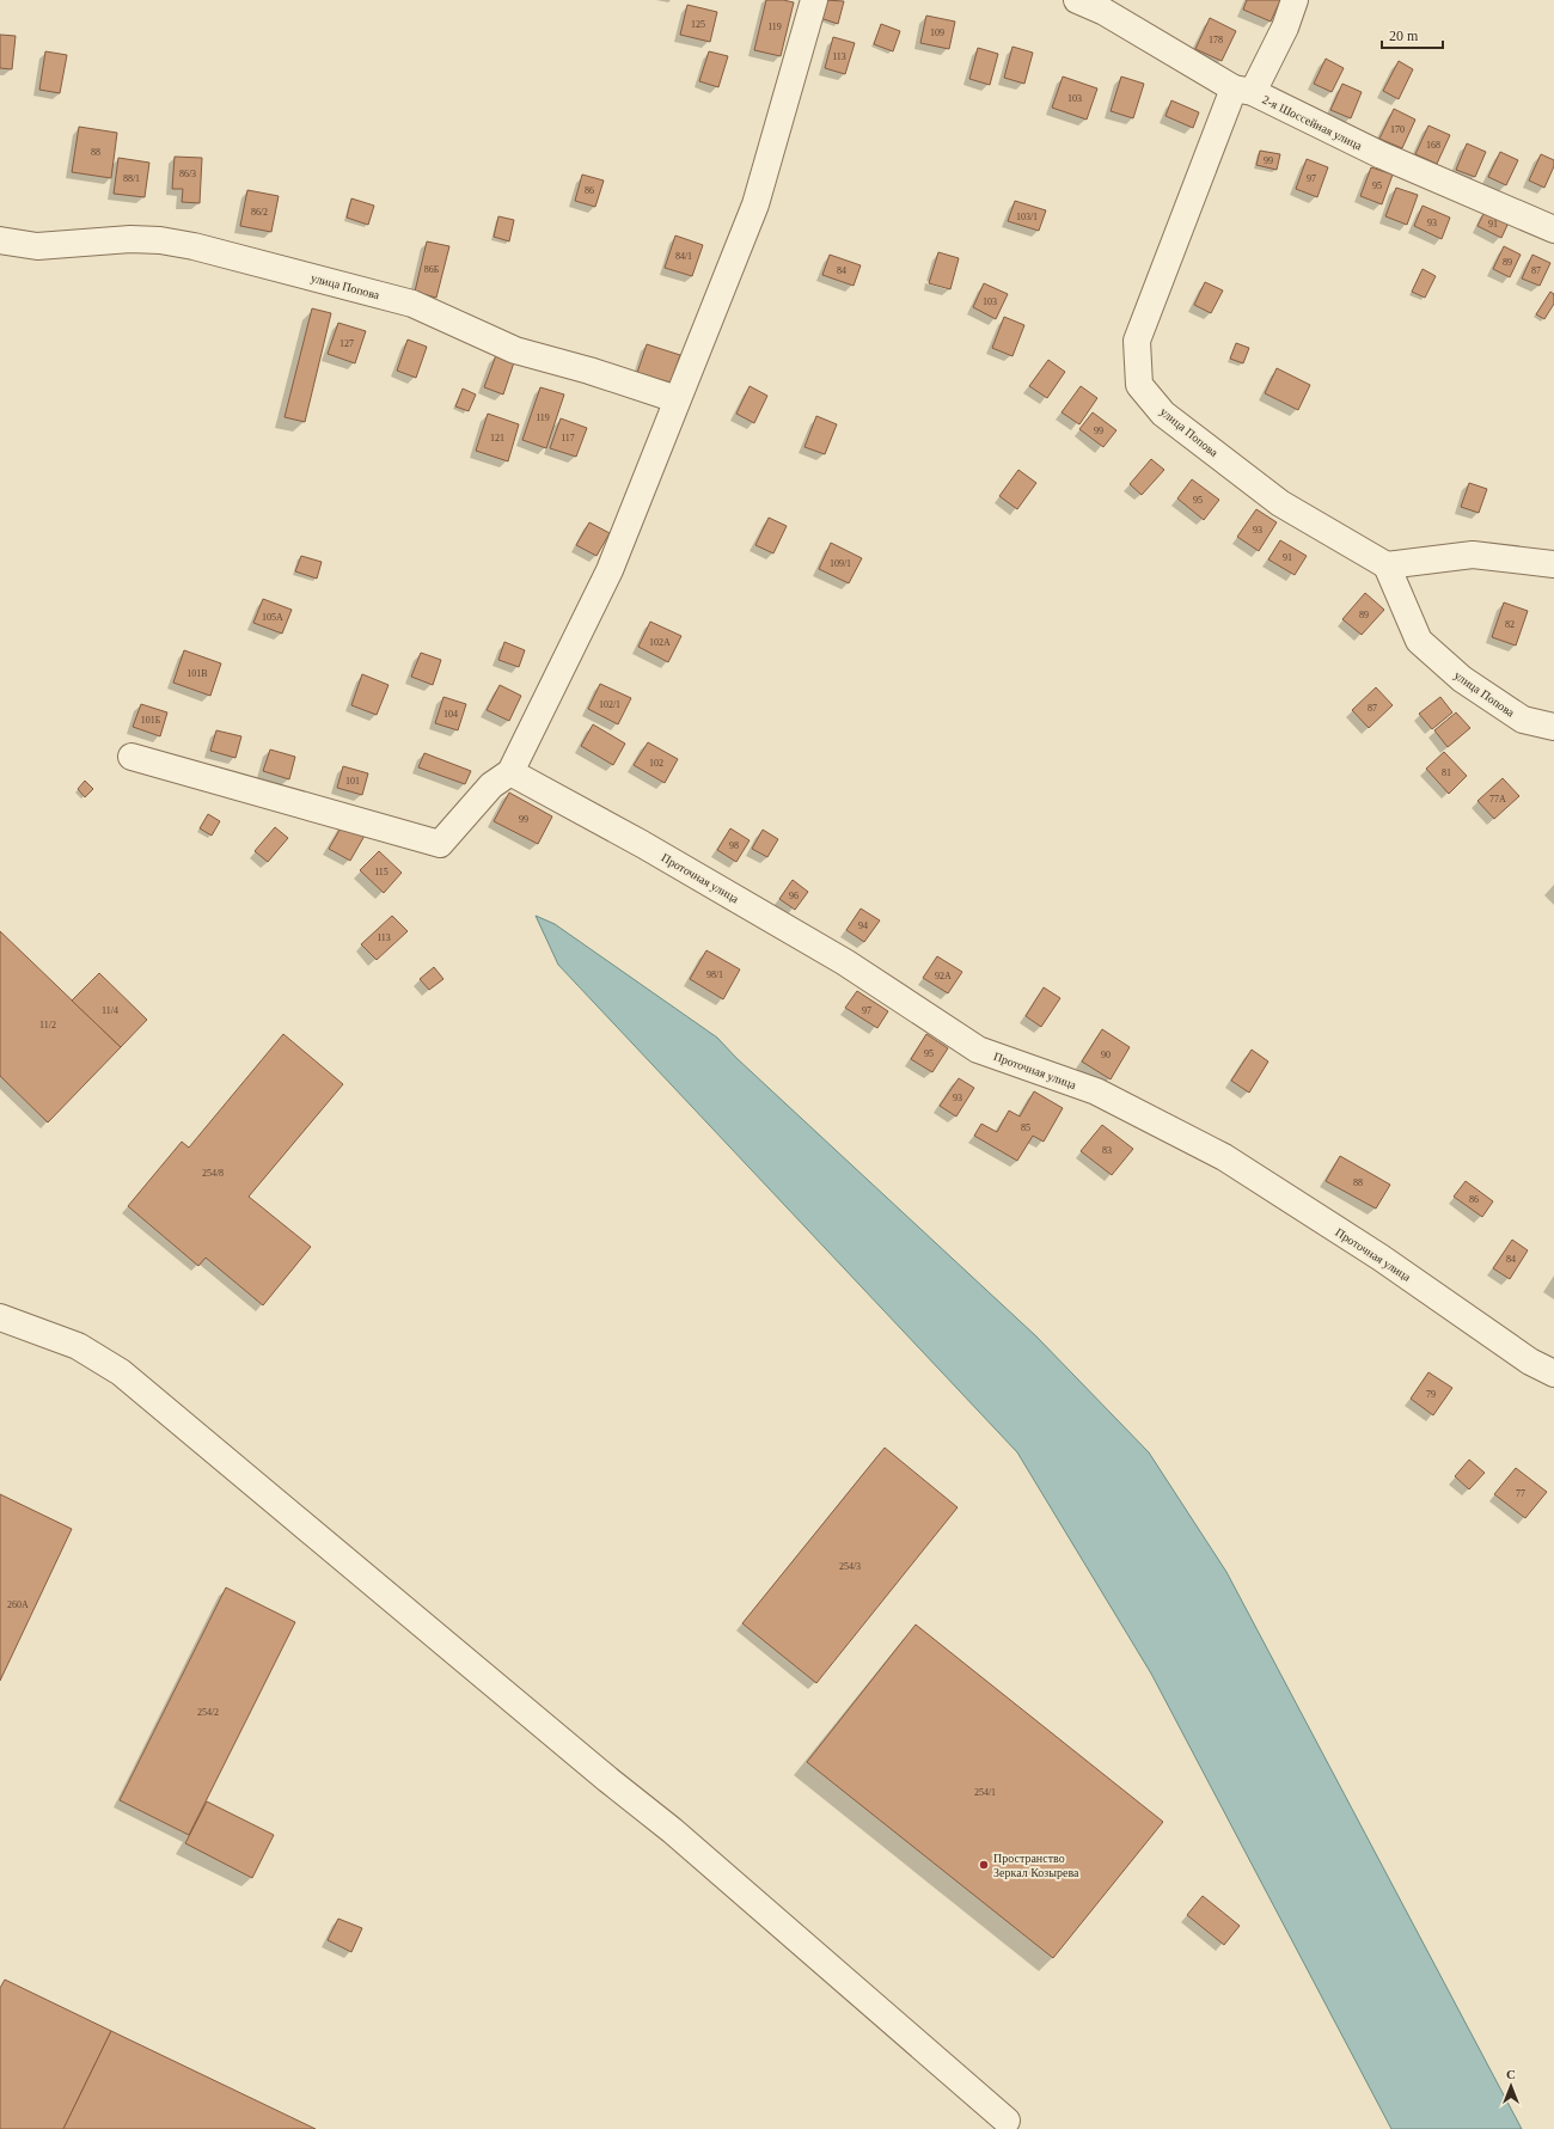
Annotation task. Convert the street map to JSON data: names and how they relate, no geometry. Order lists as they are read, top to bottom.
{
  "streets": {
    "street": ["2-я Шоссейная улица", "улица Попова", "Проточная улица"]
  },
  "crossings": [
    ["2-я Шоссейная улица", "улица Попова"]
  ],
  "places": ["Пространство Зеркал Козырева"],
  "house_numbers": [
    "125",
    "119",
    "109",
    "178",
    "113",
    "103",
    "170",
    "168",
    "88",
    "99",
    "86/3",
    "88/1",
    "97",
    "95",
    "86",
    "86/2",
    "103/1",
    "93",
    "91",
    "84/1",
    "89",
    "86Б",
    "84",
    "87",
    "103",
    "127",
    "119",
    "99",
    "121",
    "117",
    "95",
    "93",
    "91",
    "109/1",
    "89",
    "105А",
    "82",
    "102А",
    "101В",
    "102/1",
    "87",
    "104",
    "101Б",
    "102",
    "81",
    "101",
    "77А",
    "99",
    "98",
    "115",
    "96",
    "94",
    "113",
    "98/1",
    "92А",
    "11/4",
    "97",
    "11/2",
    "95",
    "90",
    "93",
    "85",
    "83",
    "254/8",
    "88",
    "86",
    "84",
    "79",
    "77",
    "254/3",
    "260А",
    "254/2",
    "254/1"
  ],
  "scale_bar": "20 m",
  "north": "top"
}
